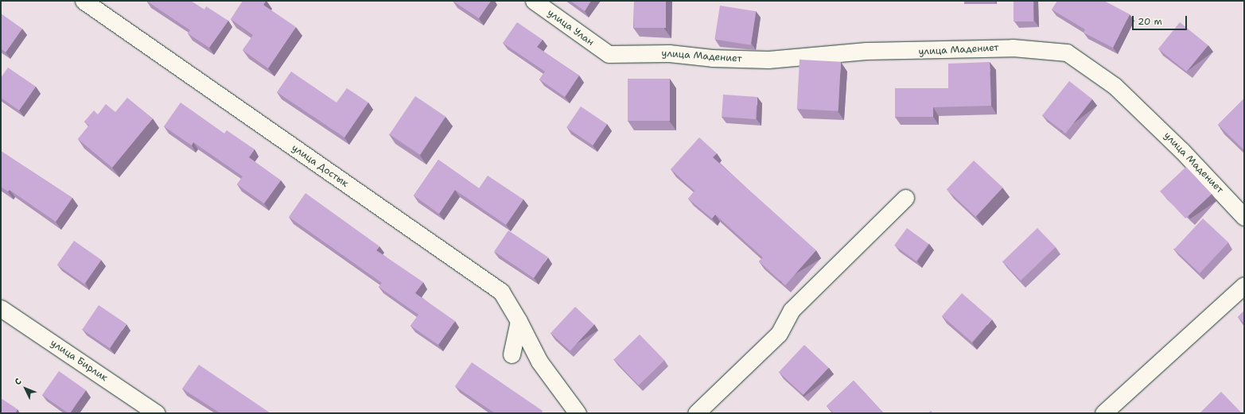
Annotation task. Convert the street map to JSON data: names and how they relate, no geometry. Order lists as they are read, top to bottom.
{
  "streets": {
    "street": [
      "улица Улан",
      "улица Мадениет",
      "улица Достык",
      "улица Бирлик"
    ]
  },
  "crossings": [
    ["улица Улан", "улица Мадениет"]
  ],
  "scale_bar": "20 m",
  "north": "top left"
}
